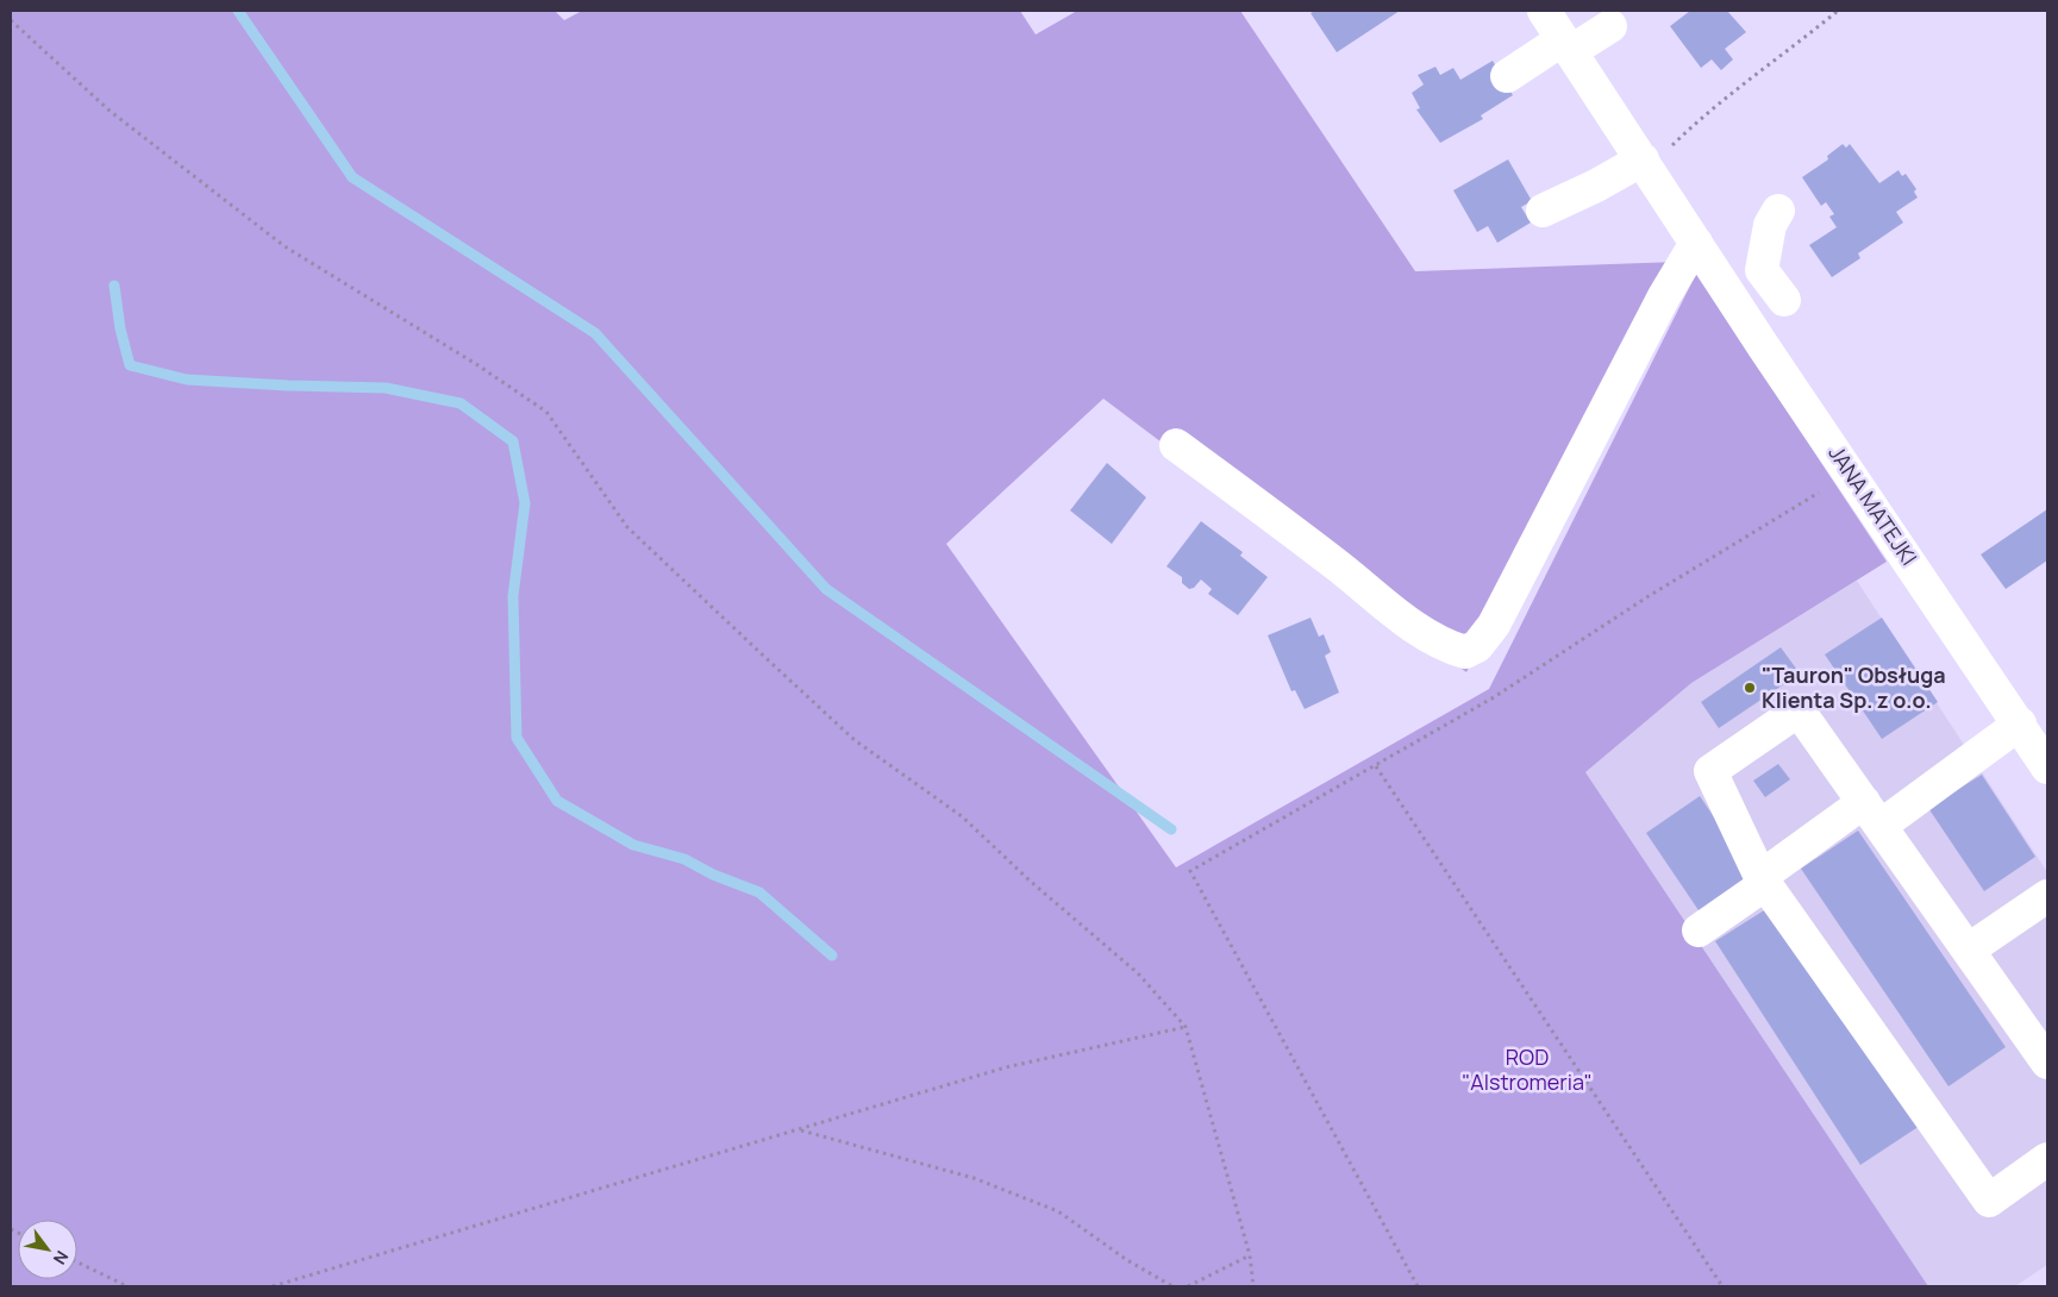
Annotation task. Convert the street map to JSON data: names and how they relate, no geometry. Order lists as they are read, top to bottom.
{
  "streets": {
    "street": ["JANA MATEJKI"]
  },
  "parks": ["ROD \"Alstromeria\""],
  "places": ["\"Tauron\" Obsługa Klienta Sp. z o.o."],
  "north": "bottom right"
}
